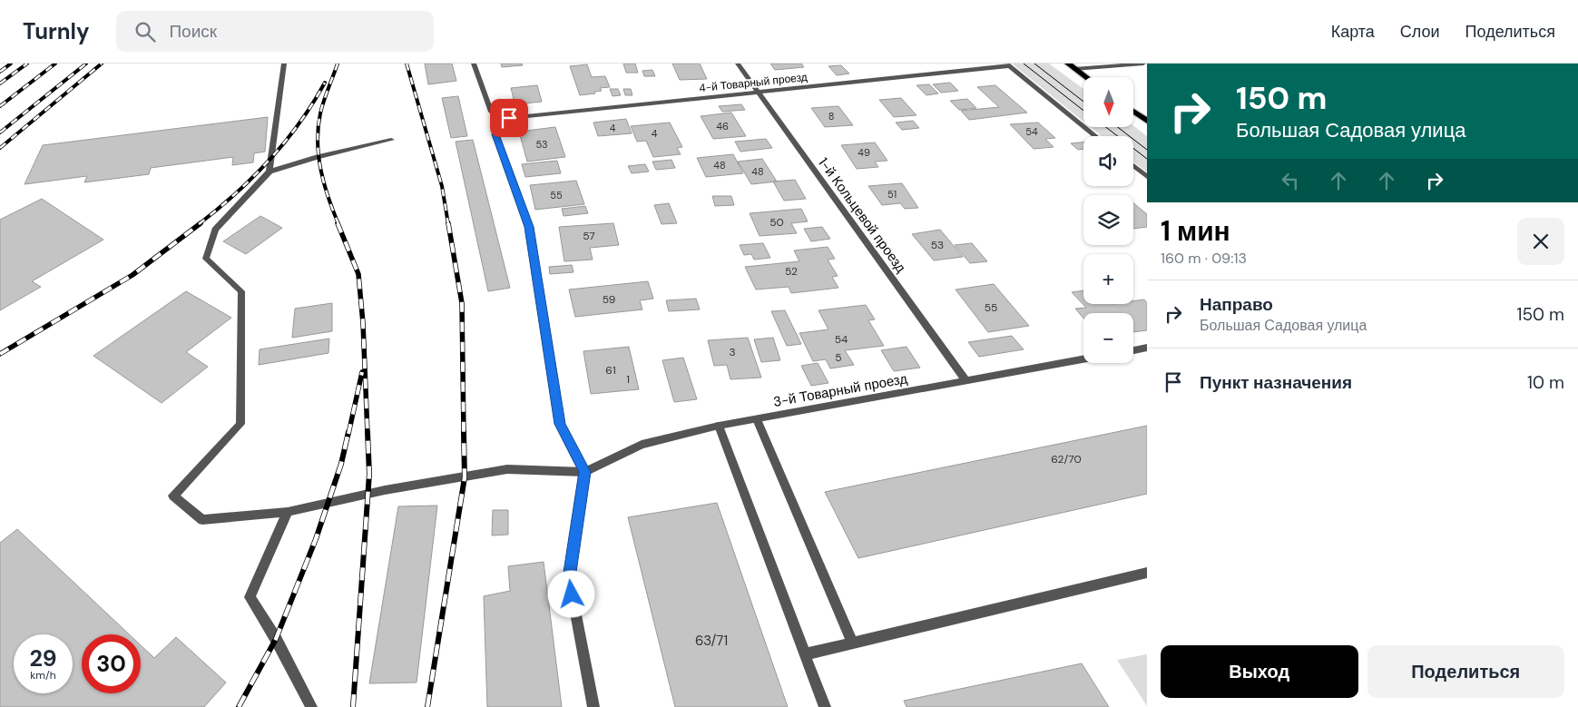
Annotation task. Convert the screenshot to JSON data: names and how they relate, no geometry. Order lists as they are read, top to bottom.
{
  "streets": {
    "street": ["4-й Товарный проезд", "1-й Кольцевой проезд", "3-й Товарный проезд"]
  },
  "crossings": [
    ["4-й Товарный проезд", "1-й Кольцевой проезд"],
    ["1-й Кольцевой проезд", "3-й Товарный проезд"]
  ],
  "house_numbers": [
    "8",
    "46",
    "4",
    "54",
    "4",
    "53",
    "49",
    "48",
    "48",
    "51",
    "55",
    "50",
    "57",
    "53",
    "52",
    "59",
    "55",
    "54",
    "3",
    "5",
    "61",
    "1",
    "62/70",
    "63/71"
  ],
  "north": "bottom",
  "page": {
    "header": "Turnly",
    "search": "Поиск",
    "nav": ["Карта", "Слои", "Поделиться"],
    "turn": ["150 m", "Большая Садовая улица"],
    "map_buttons": ["+", "−"],
    "heading": ["1 мин", "160 m · 09:13"],
    "list": [
      {
        "name": "Направо",
        "note": "Большая Садовая улица",
        "value": "150 m"
      },
      {
        "name": "Пункт назначения",
        "value": "10 m"
      }
    ],
    "speed": "29 km/h",
    "limit": "30",
    "buttons": ["Выход", "Поделиться"]
  }
}
